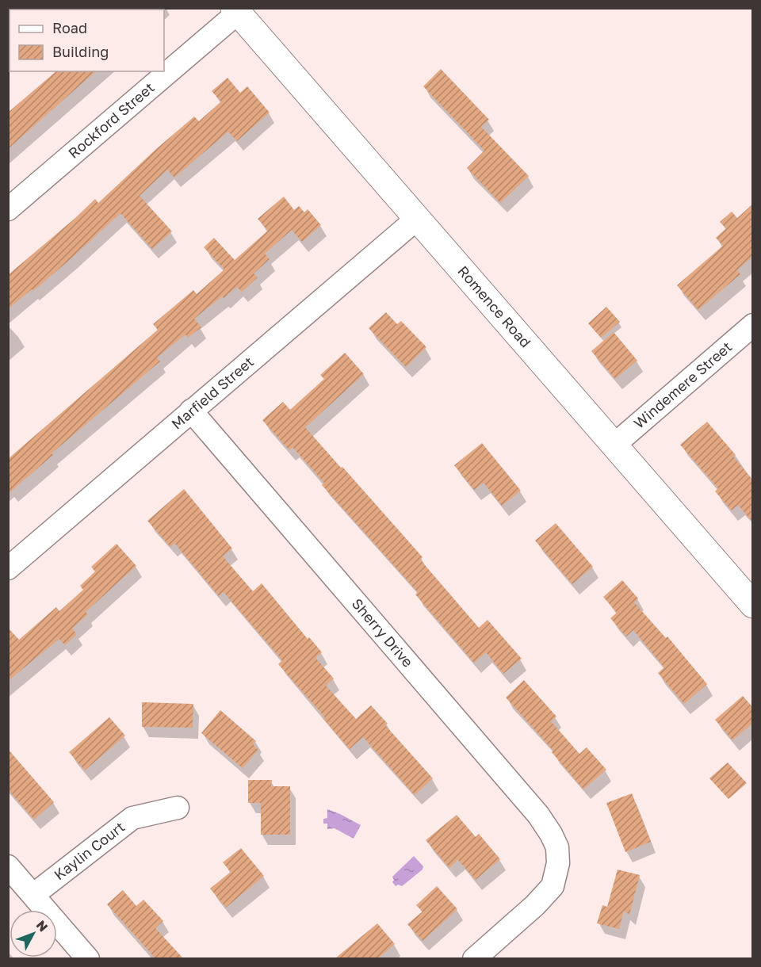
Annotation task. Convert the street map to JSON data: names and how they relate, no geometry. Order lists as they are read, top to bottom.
{
  "streets": {
    "street": [
      "Rockford Street",
      "Romence Road",
      "Windemere Street",
      "Marfield Street",
      "Sherry Drive",
      "Kaylin Court"
    ]
  },
  "crossings": [
    ["Rockford Street", "Romence Road"],
    ["Romence Road", "Windemere Street"],
    ["Romence Road", "Marfield Street"],
    ["Marfield Street", "Sherry Drive"]
  ],
  "legend": ["Road", "Building"],
  "north": "top right"
}
